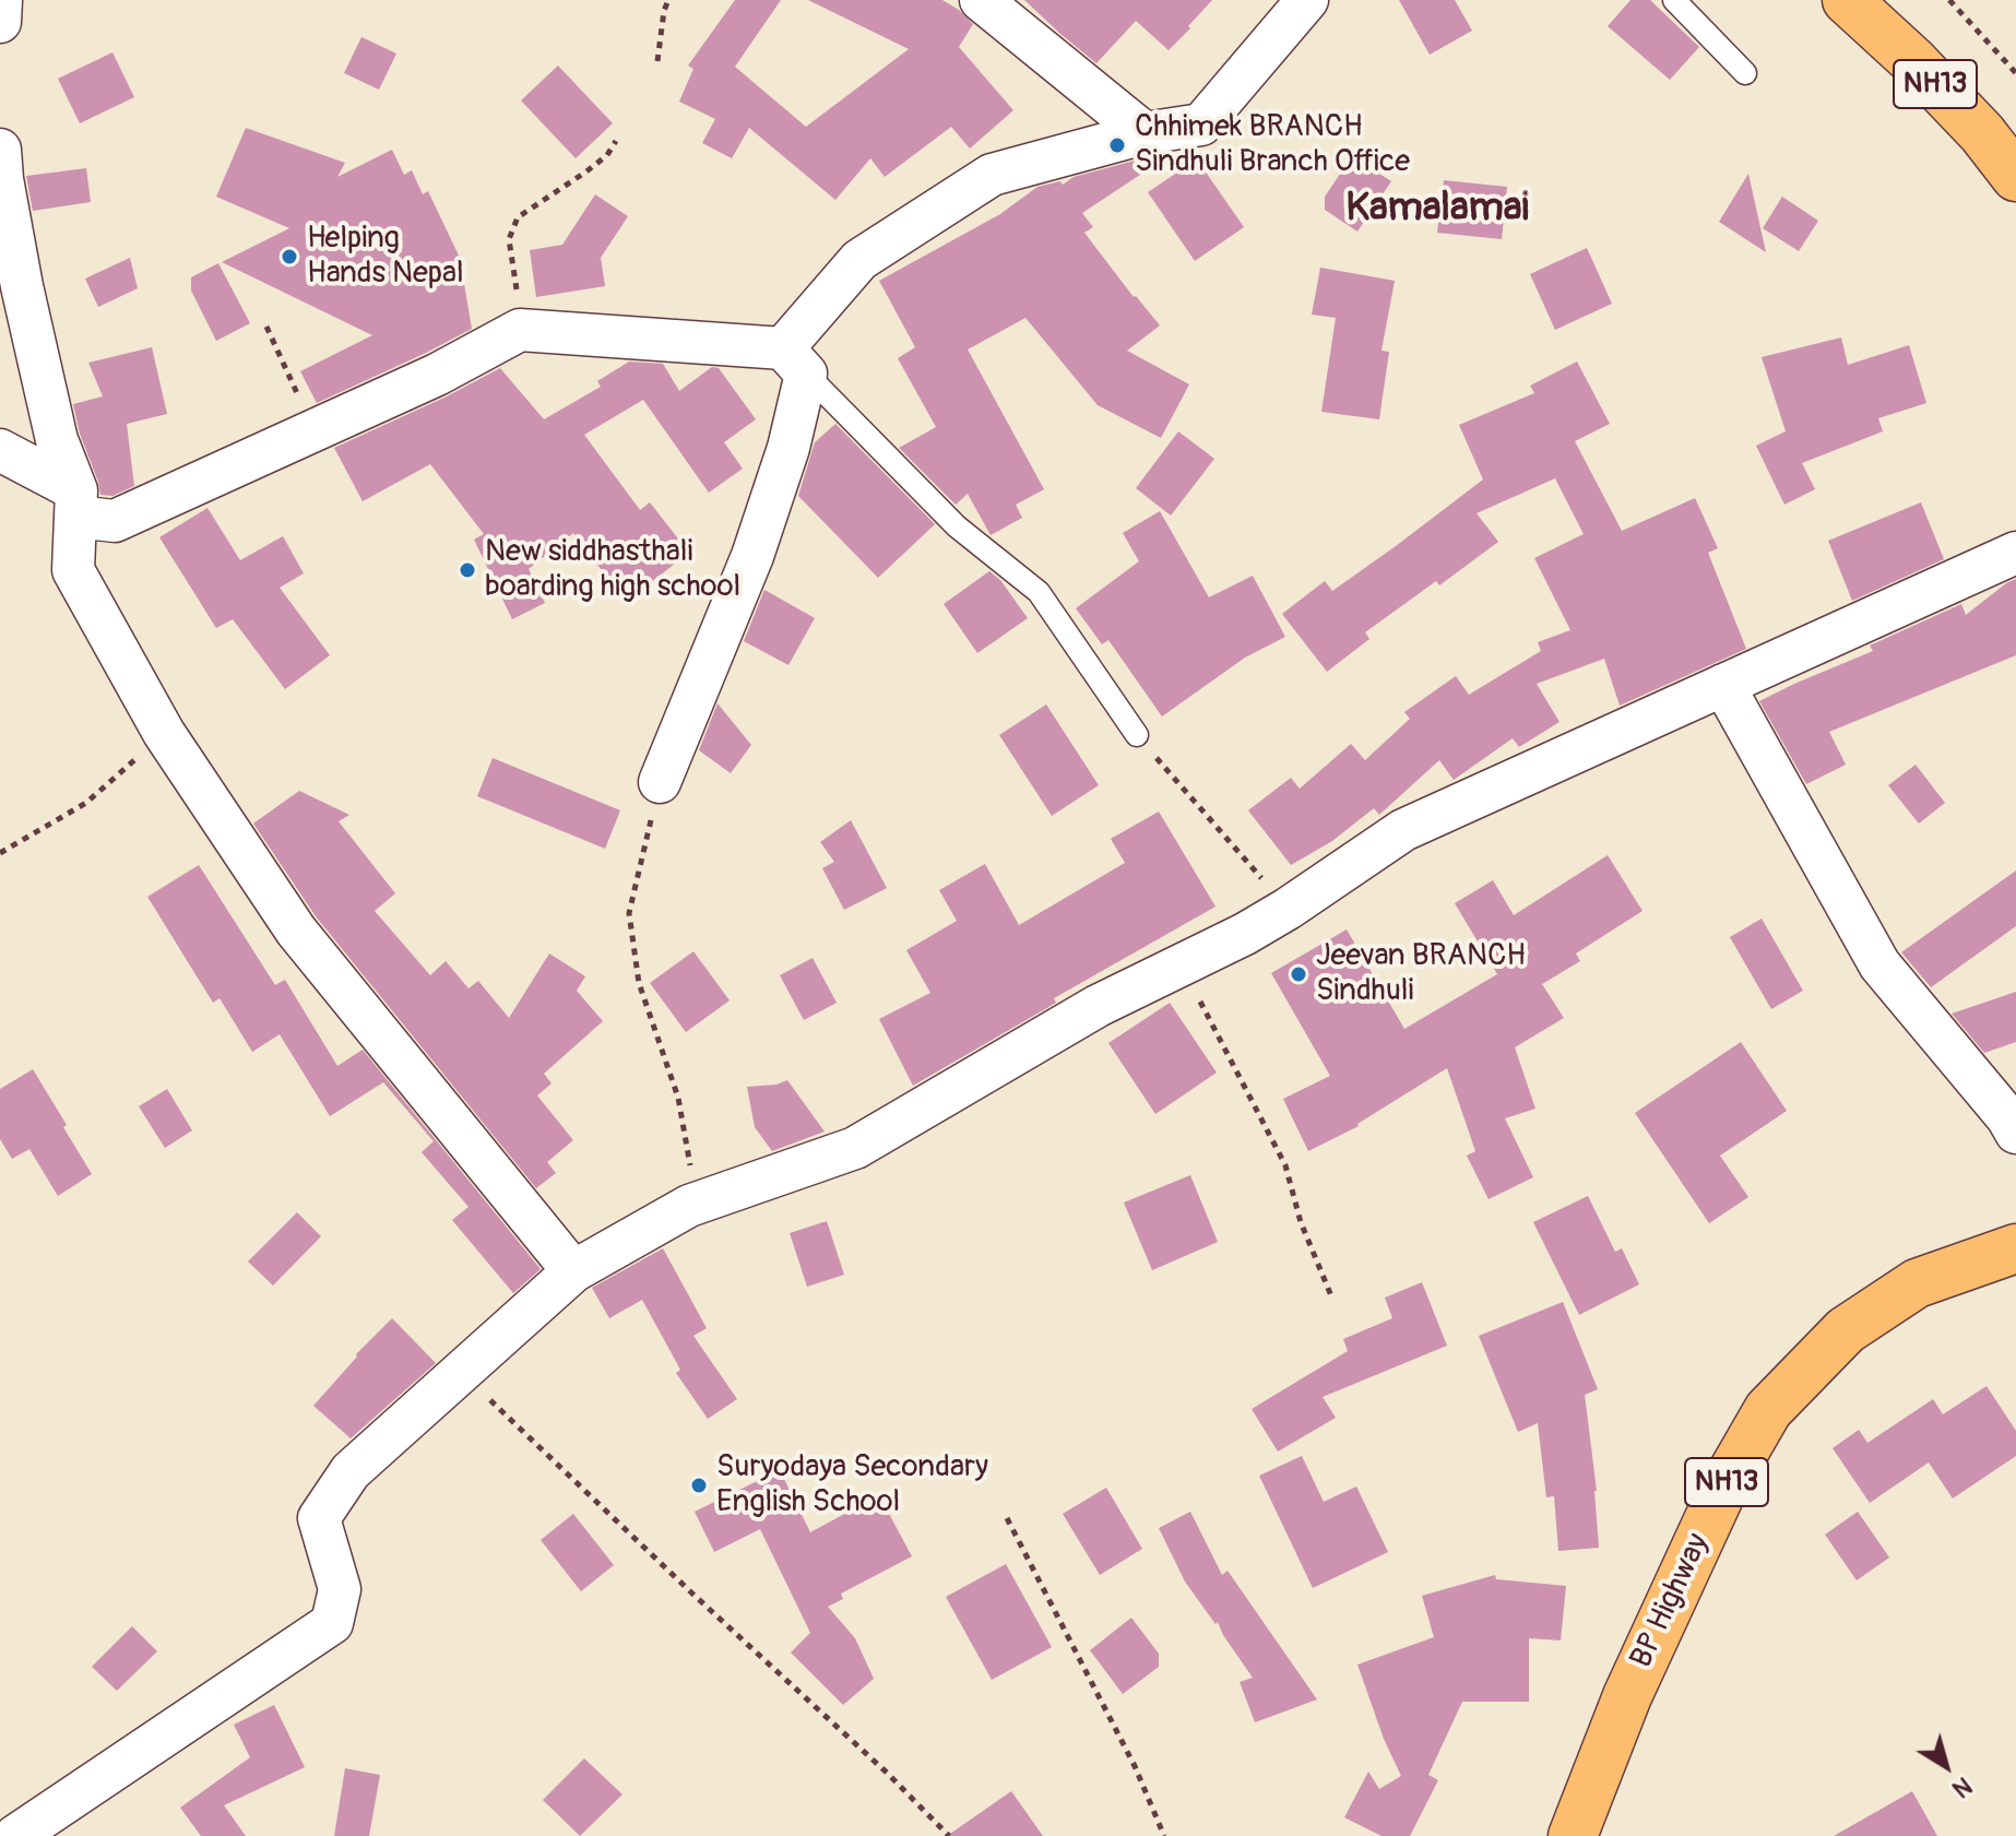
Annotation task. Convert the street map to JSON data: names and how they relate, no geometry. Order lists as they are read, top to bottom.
{
  "streets": {
    "highway": ["NH13", "BP Highway"]
  },
  "districts": ["Kamalamai"],
  "places": [
    "Chhimek BRANCH Sindhuli Branch Office",
    "Helping Hands Nepal",
    "New siddhasthali boarding high school",
    "Jeevan BRANCH Sindhuli",
    "Suryodaya Secondary English School"
  ],
  "north": "bottom right"
}
